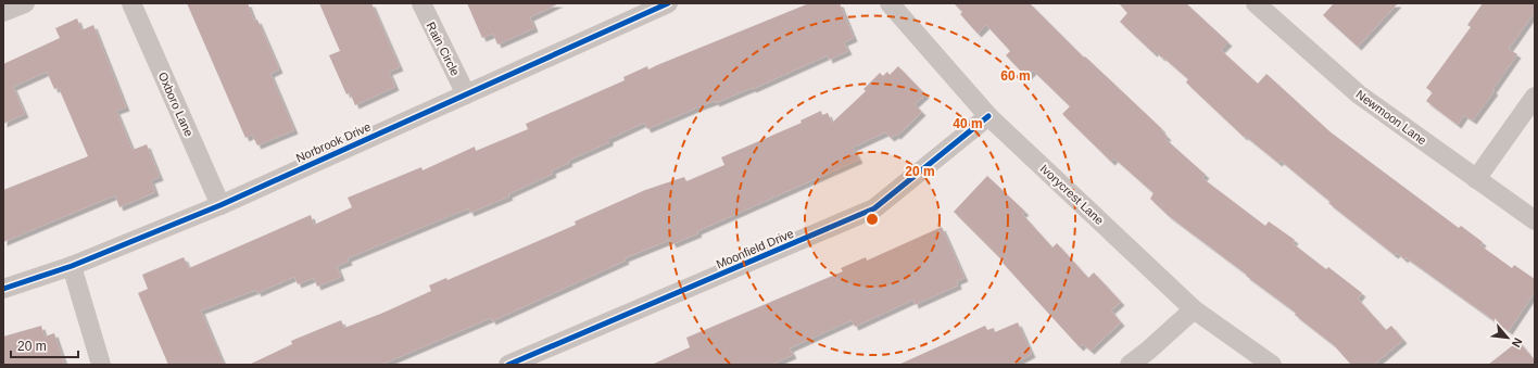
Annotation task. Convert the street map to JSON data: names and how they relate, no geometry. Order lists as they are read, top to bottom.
{
  "streets": {
    "street": [
      "Rain Circle",
      "Oxboro Lane",
      "Newmoon Lane",
      "Norbrook Drive",
      "Ivorycrest Lane",
      "Moonfield Drive"
    ]
  },
  "crossings": [
    ["Rain Circle", "Norbrook Drive"],
    ["Oxboro Lane", "Norbrook Drive"],
    ["Ivorycrest Lane", "Moonfield Drive"]
  ],
  "scale_bar": "20 m",
  "north": "bottom right",
  "rings": ["60 m", "40 m", "20 m"]
}
